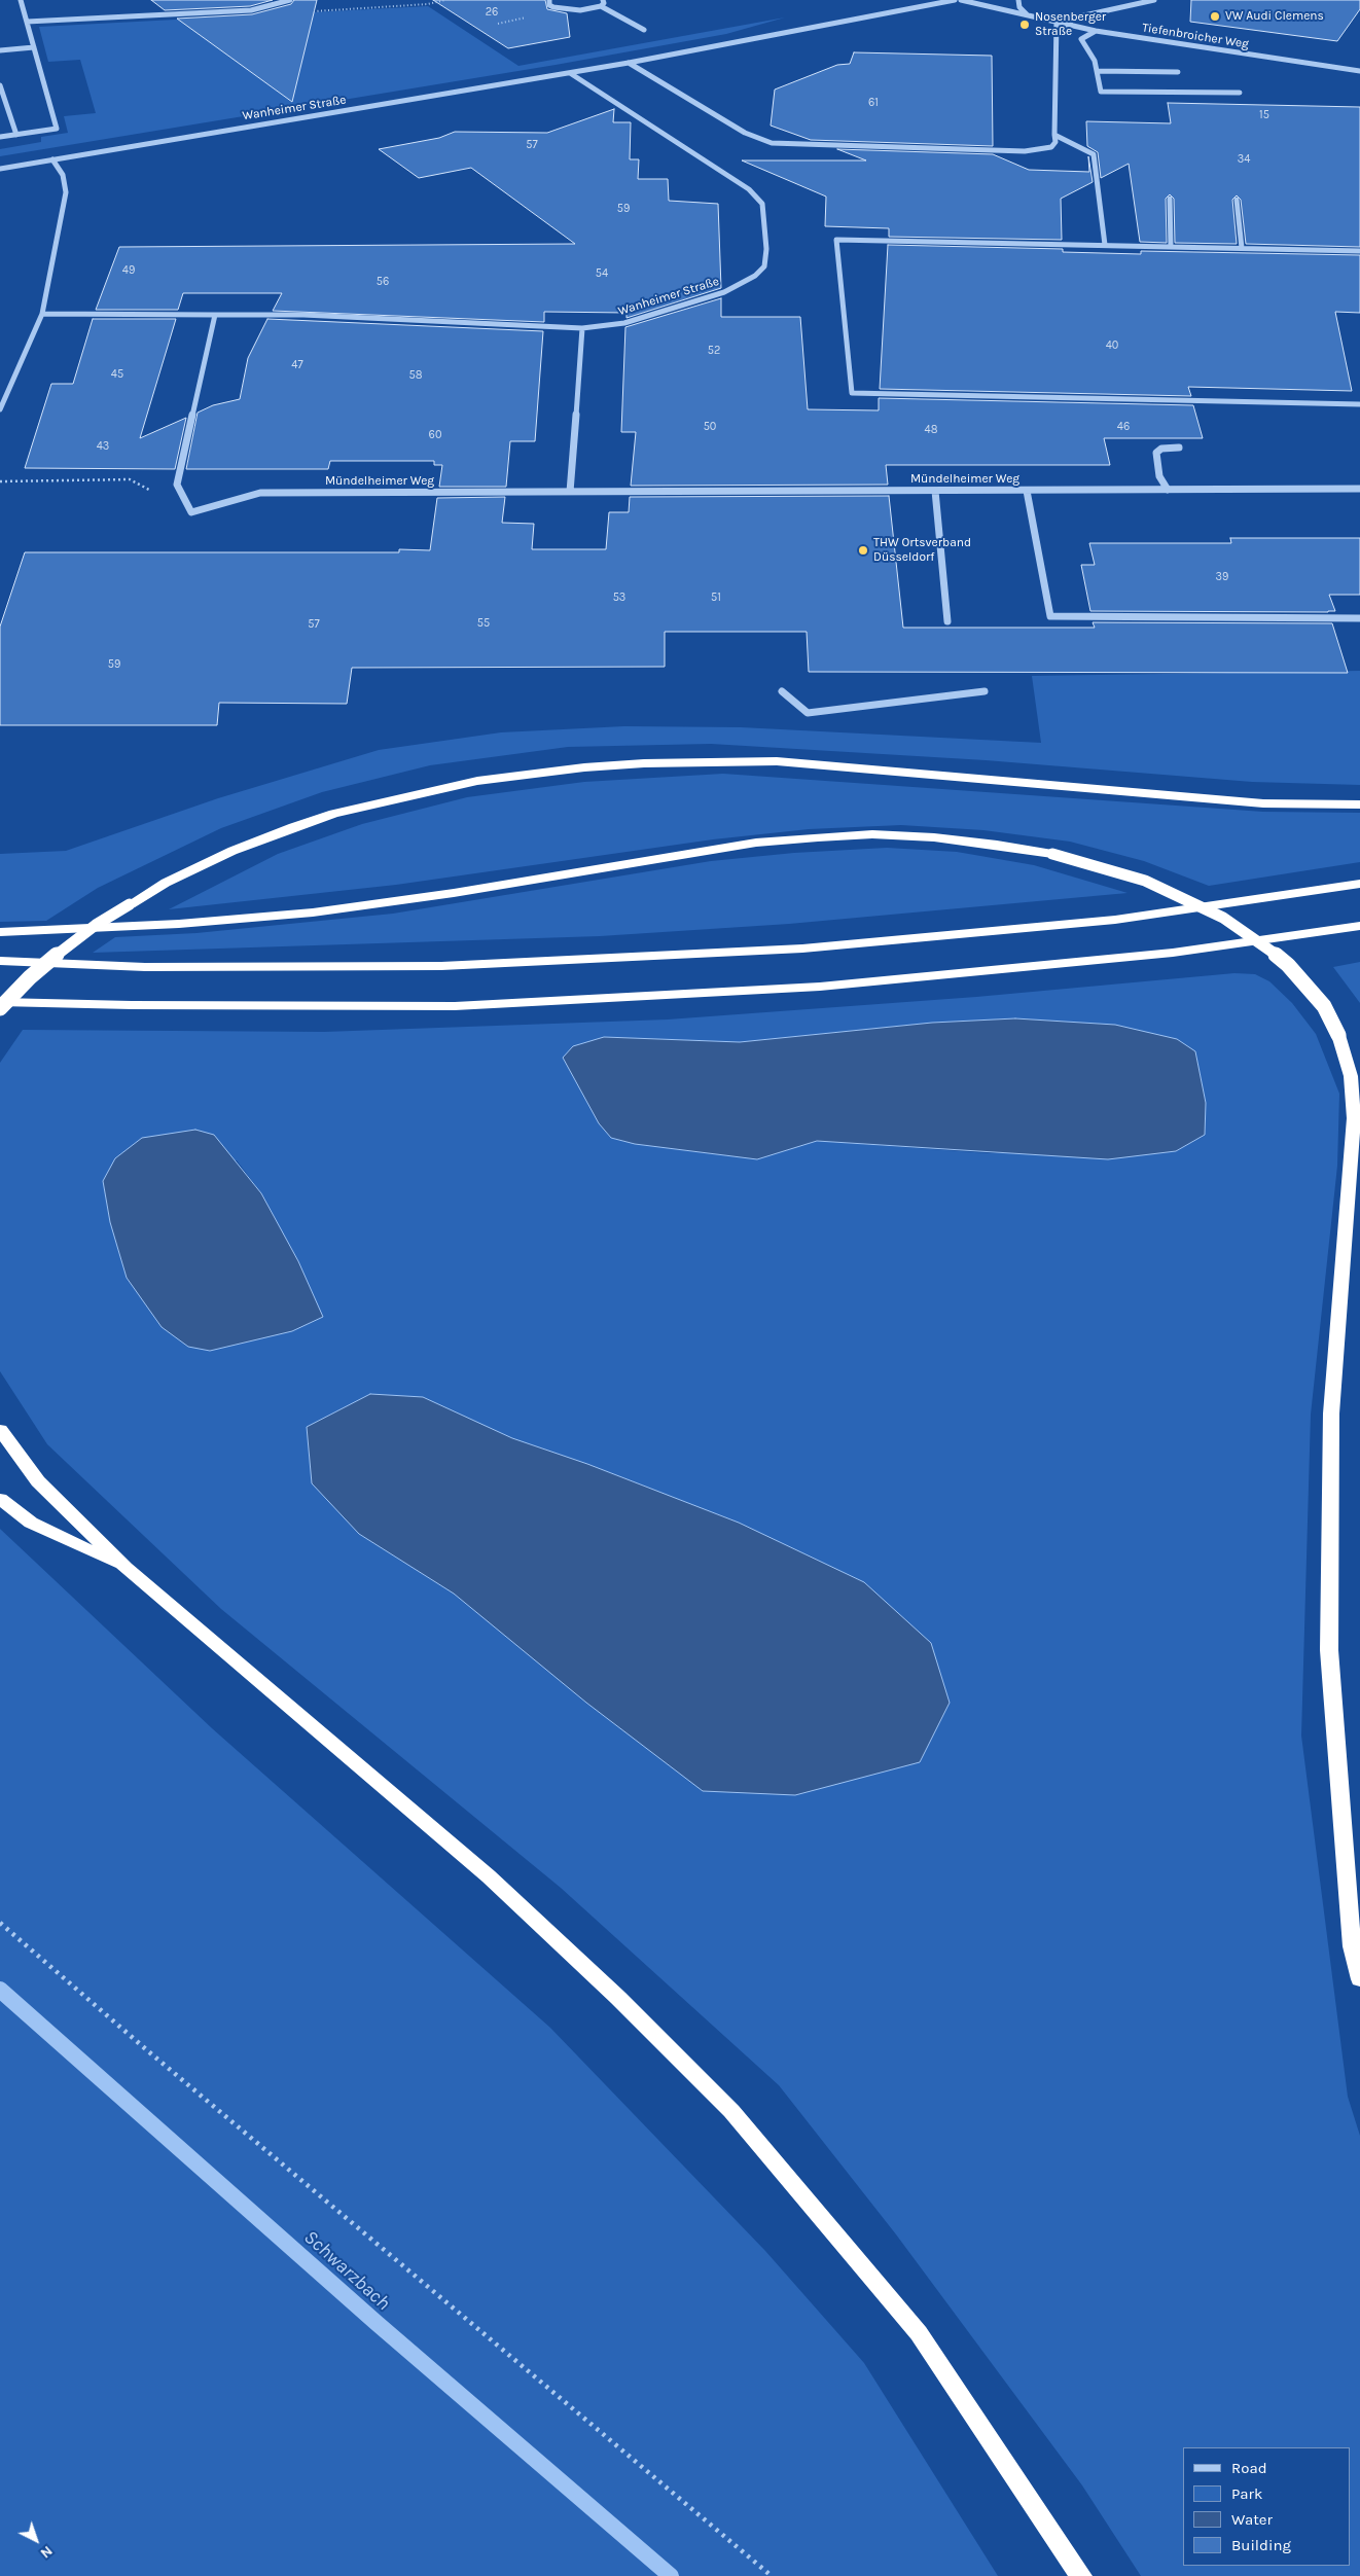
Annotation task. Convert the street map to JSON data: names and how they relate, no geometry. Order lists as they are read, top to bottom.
{
  "streets": {
    "street": ["Tiefenbroicher Weg", "Wanheimer Straße", "Mündelheimer Weg"]
  },
  "water": ["Schwarzbach"],
  "places": ["VW Audi Clemens", "Nosenberger Straße", "THW Ortsverband Düsseldorf"],
  "house_numbers": [
    "26",
    "61",
    "15",
    "57",
    "34",
    "59",
    "49",
    "54",
    "56",
    "40",
    "52",
    "47",
    "45",
    "58",
    "50",
    "46",
    "48",
    "60",
    "43",
    "39",
    "53",
    "51",
    "55",
    "57",
    "59"
  ],
  "legend": [
    "Road",
    "Park",
    "Water",
    "Building"
  ],
  "north": "bottom right"
}
